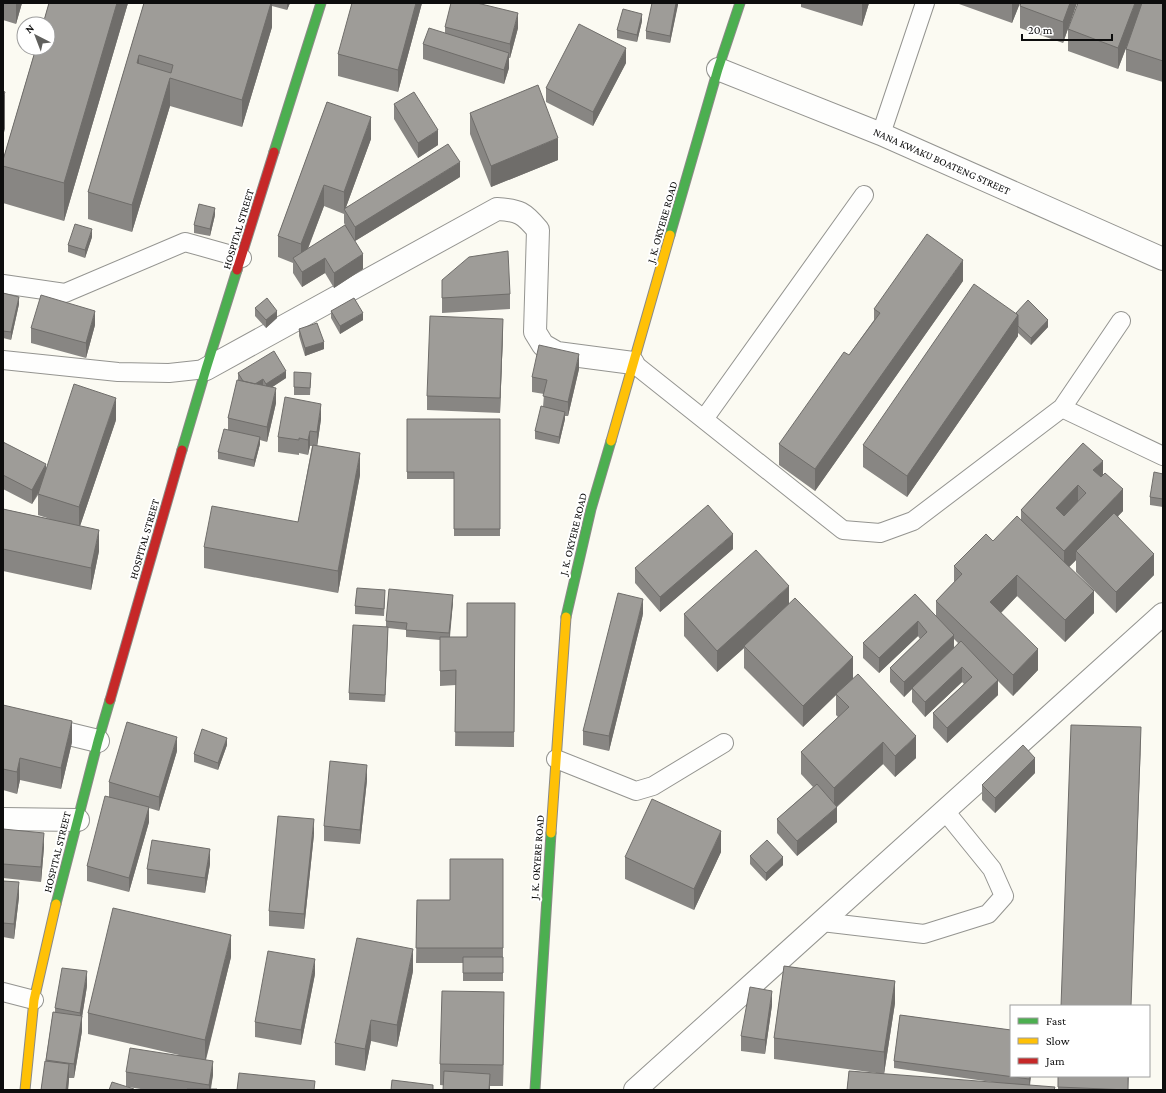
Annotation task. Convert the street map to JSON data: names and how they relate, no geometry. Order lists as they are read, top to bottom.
{
  "streets": {
    "street": ["NANA KWAKU BOATENG STREET", "J. K. OKYERE ROAD", "HOSPITAL STREET"]
  },
  "crossings": [
    ["NANA KWAKU BOATENG STREET", "J. K. OKYERE ROAD"]
  ],
  "legend": ["Fast", "Slow", "Jam"],
  "scale_bar": "20 m",
  "north": "top left"
}
